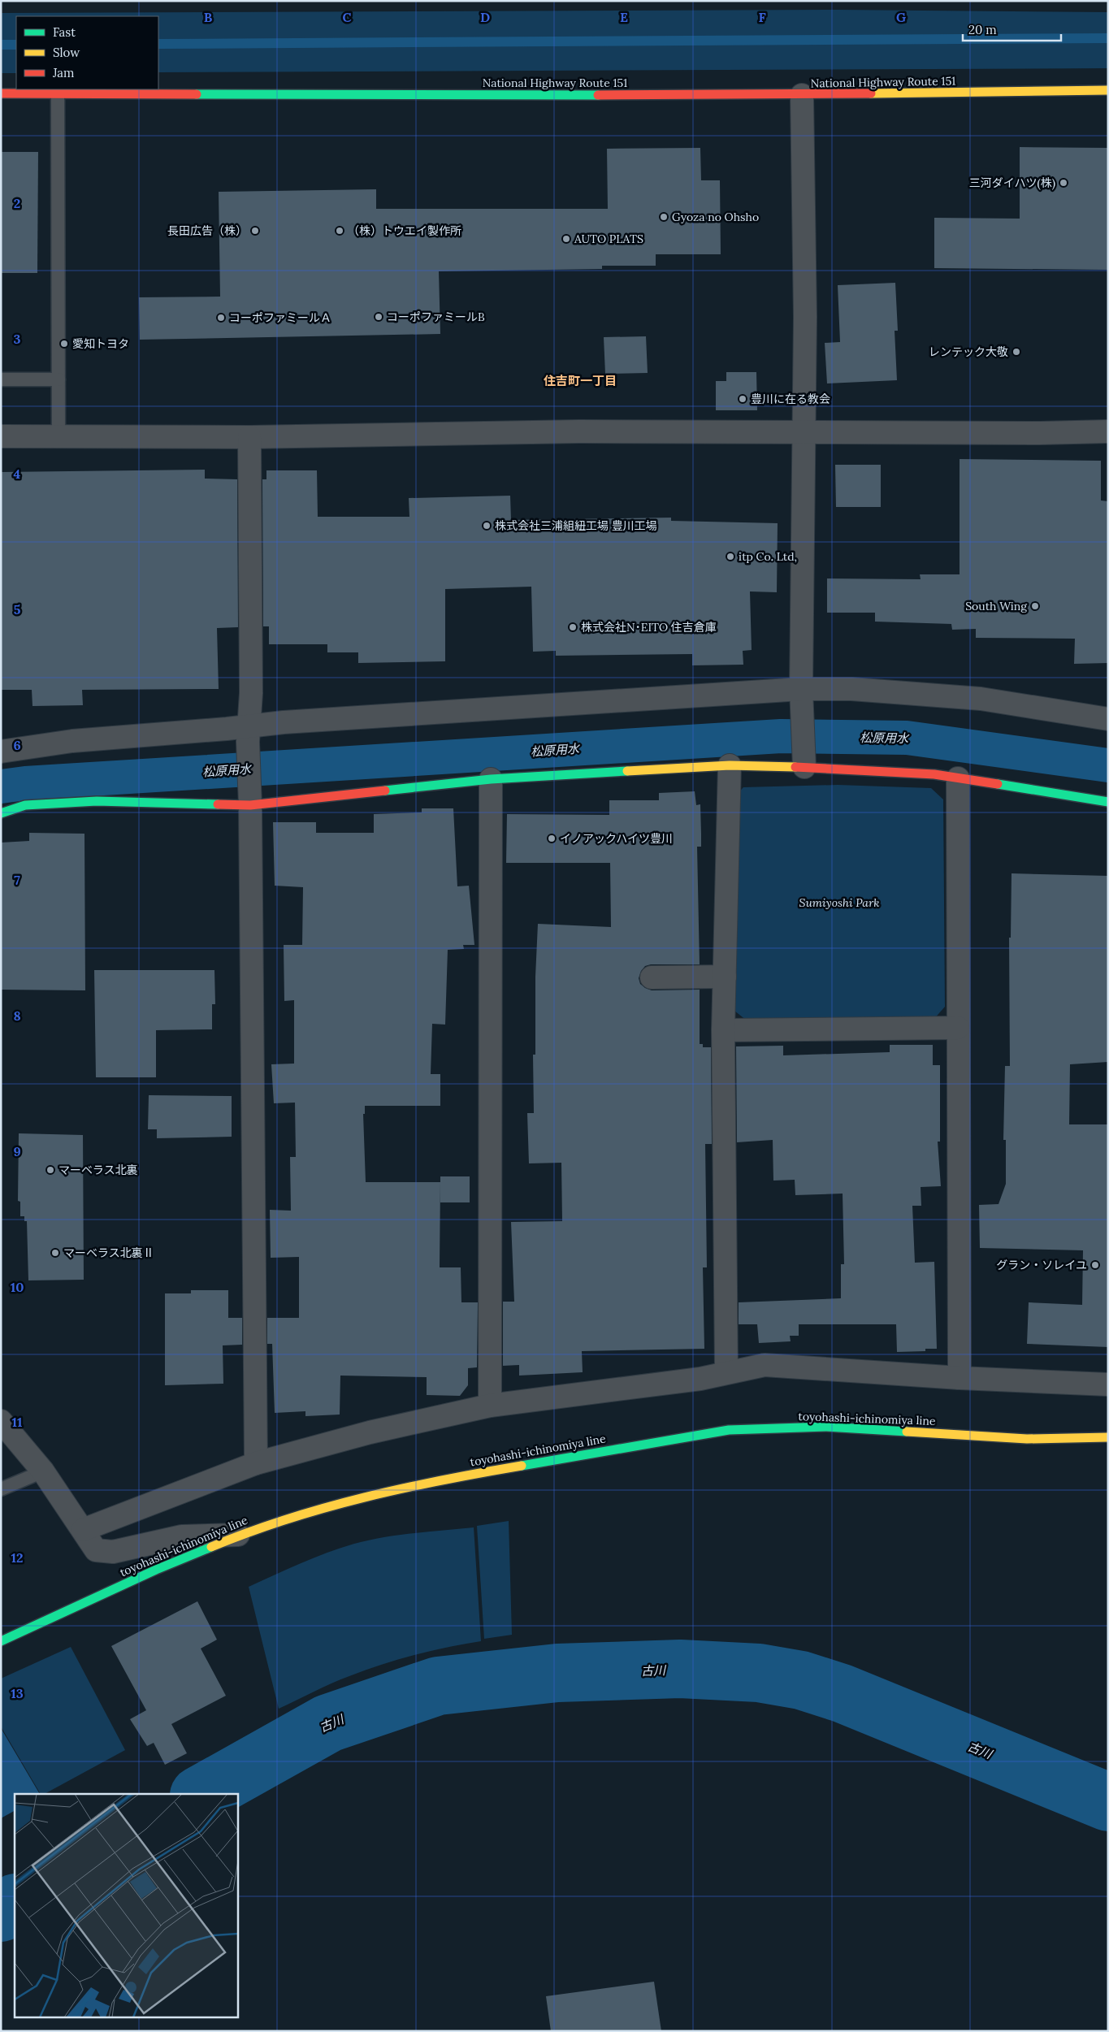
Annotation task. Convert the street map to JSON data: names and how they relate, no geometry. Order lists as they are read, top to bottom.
{
  "streets": {
    "main road": ["National Highway Route 151", "toyohashi-ichinomiya line"]
  },
  "districts": ["住吉町一丁目"],
  "water": ["松原用水", "古川"],
  "parks": ["Sumiyoshi Park"],
  "places": [
    "三河ダイハツ(株)",
    "Gyoza no Ohsho",
    "長田広告（株）",
    "（株）トウエイ製作所",
    "AUTO PLATS",
    "コーポファミールB",
    "コーポファミールＡ",
    "愛知トヨタ",
    "レンテック大敬",
    "豊川に在る教会",
    "株式会社三浦組紐工場 豊川工場",
    "itp Co. Ltd,",
    "South Wing",
    "株式会社N･EITO 住吉倉庫",
    "イノアックハイツ豊川",
    "マーベラス北裏",
    "マーベラス北裏Ⅱ",
    "グラン・ソレイユ"
  ],
  "legend": ["Fast", "Slow", "Jam"],
  "scale_bar": "20 m",
  "grid": {
    "columns": [
      "B",
      "C",
      "D",
      "E",
      "F",
      "G"
    ],
    "rows": [
      "2",
      "3",
      "4",
      "5",
      "6",
      "7",
      "8",
      "9",
      "10",
      "11",
      "12",
      "13"
    ]
  }
}
